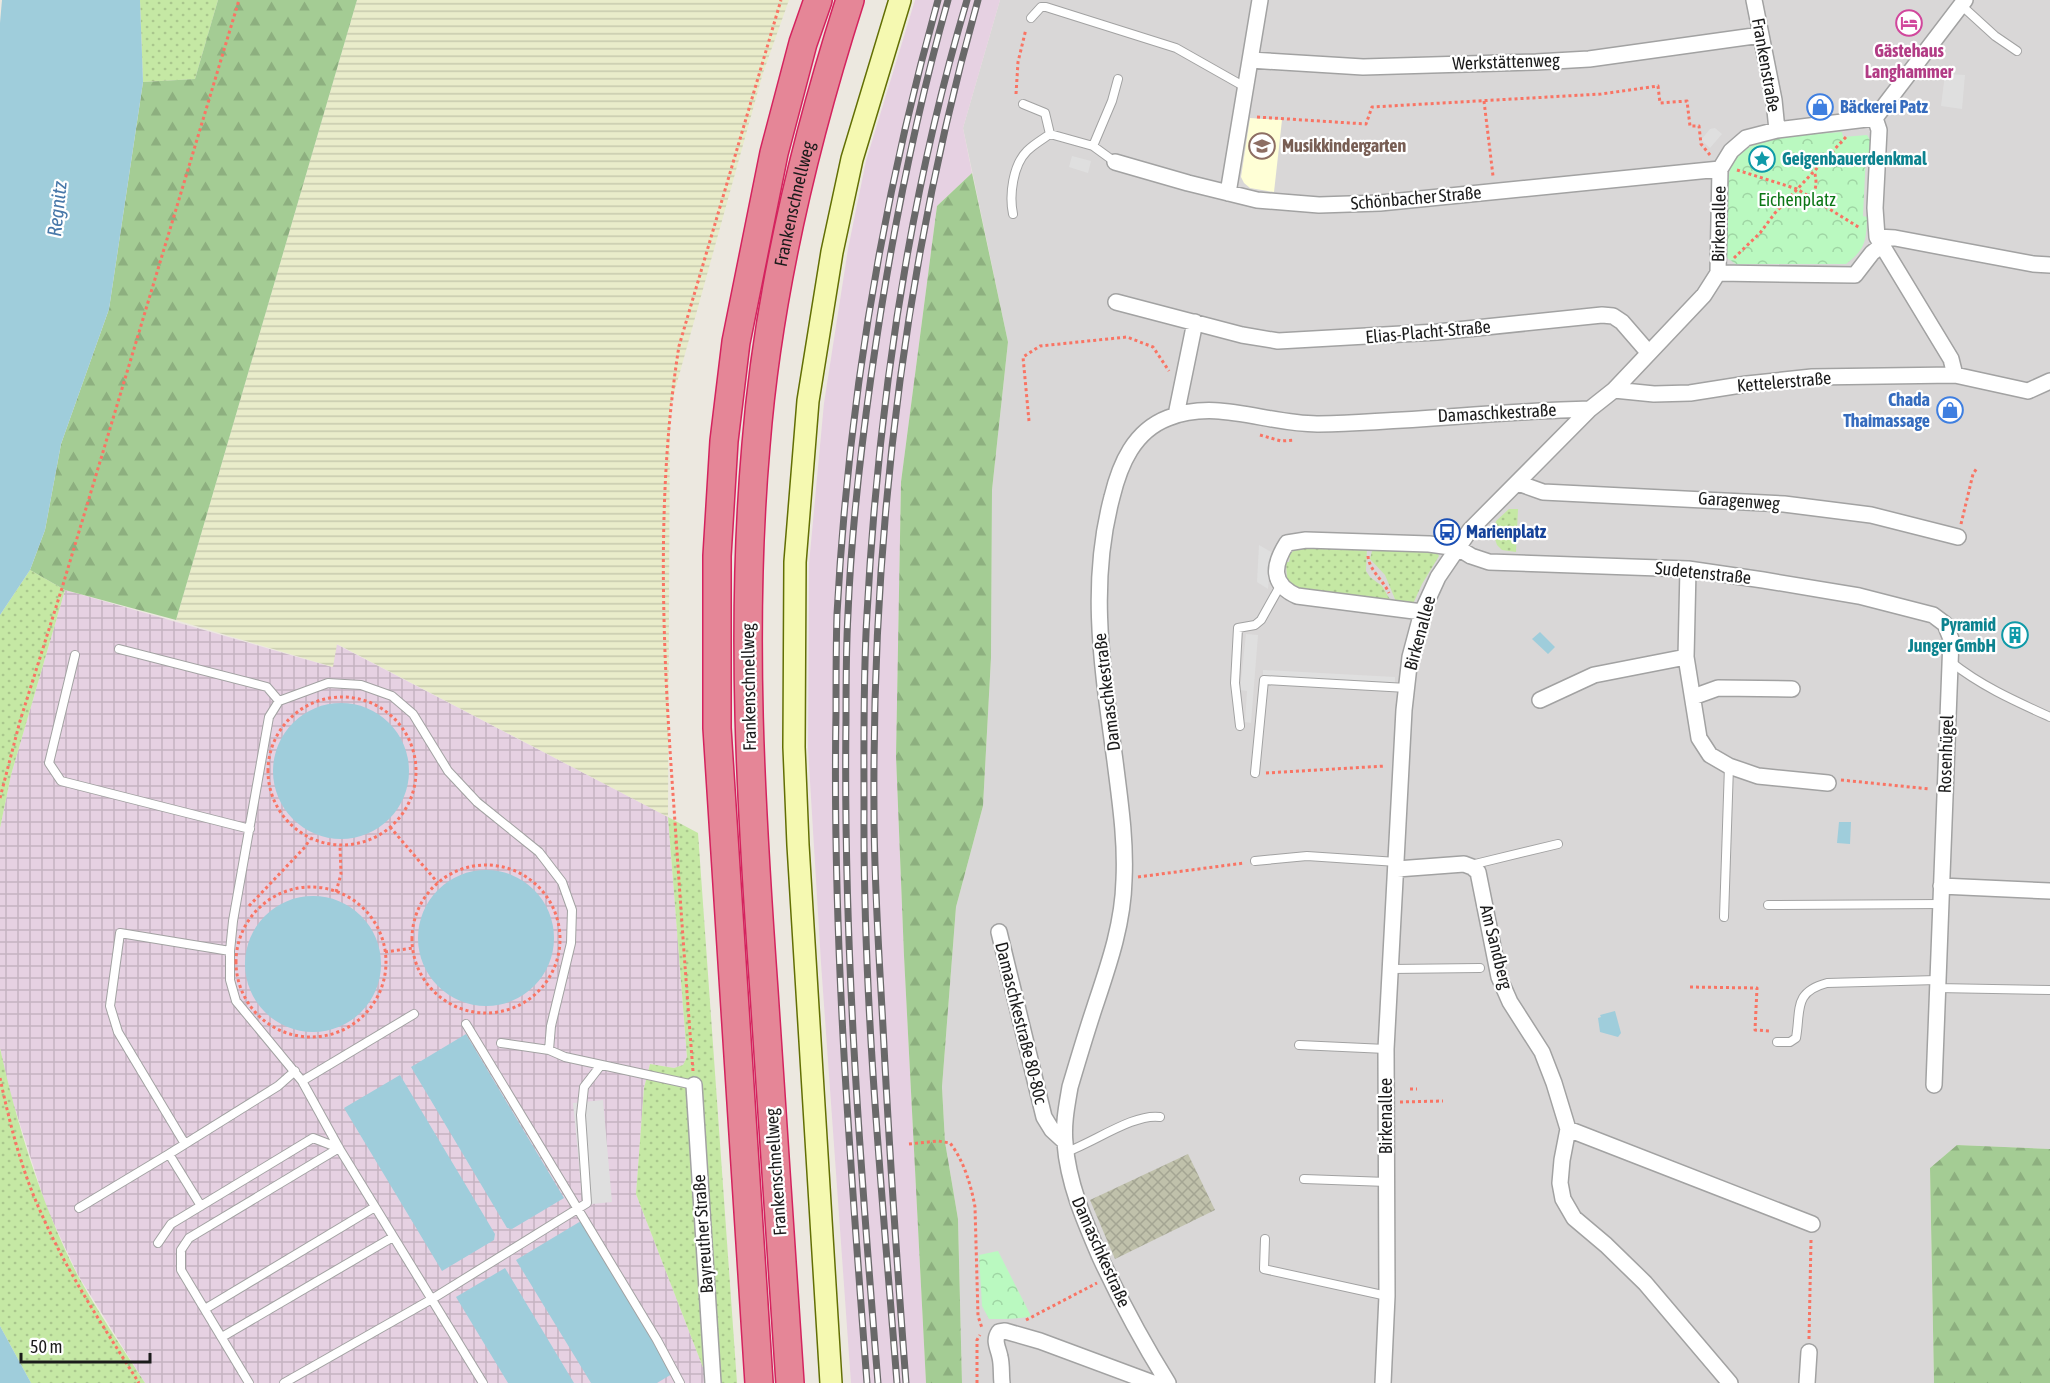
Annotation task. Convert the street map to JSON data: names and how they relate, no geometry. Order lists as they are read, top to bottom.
{
  "streets": {
    "highway": ["Frankenschnellweg"],
    "street": [
      "Werkstättenweg",
      "Frankenstraße",
      "Schönbacher Straße",
      "Birkenallee",
      "Elias-Placht-Straße",
      "Kettelerstraße",
      "Damaschkestraße",
      "Garagenweg",
      "Sudetenstraße",
      "Rosenhügel",
      "Am Sandberg",
      "Damaschkestraße 80-80c",
      "Bayreuther Straße"
    ]
  },
  "crossings": [
    ["Werkstättenweg", "Frankenstraße"],
    ["Frankenstraße", "Birkenallee"],
    ["Schönbacher Straße", "Birkenallee"],
    ["Birkenallee", "Elias-Placht-Straße"],
    ["Birkenallee", "Kettelerstraße"],
    ["Birkenallee", "Damaschkestraße"],
    ["Birkenallee", "Garagenweg"],
    ["Birkenallee", "Sudetenstraße"],
    ["Damaschkestraße", "Damaschkestraße 80-80c"],
    ["Sudetenstraße", "Rosenhügel"]
  ],
  "water": ["Regnitz"],
  "parks": ["Eichenplatz"],
  "places": {
    "hotel": ["Gästehaus Langhammer"],
    "shop": ["Bäckerei Patz", "Chada Thaimassage"],
    "school or university": ["Musikkindergarten"],
    "place": ["Geigenbauerdenkmal"],
    "bus stop": ["Marienplatz"],
    "building": ["Pyramid Junger GmbH"]
  },
  "scale_bar": "50 m"
}
